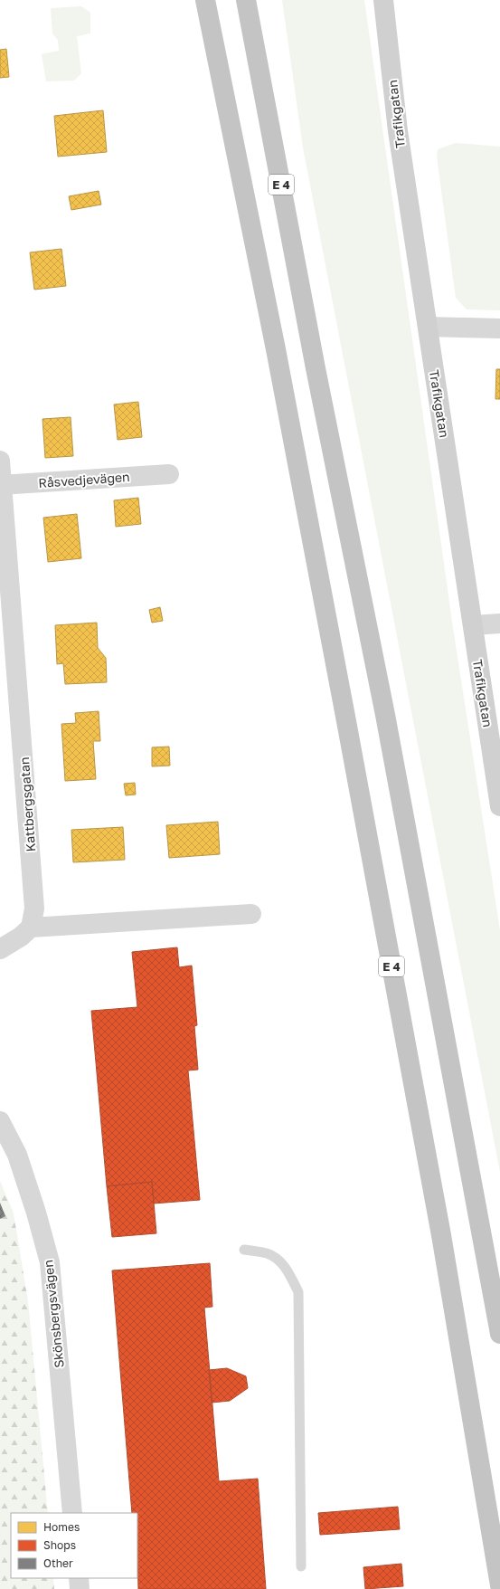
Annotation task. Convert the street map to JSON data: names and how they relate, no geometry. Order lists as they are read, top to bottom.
{
  "streets": {
    "highway": ["E 4"],
    "main road": ["Trafikgatan"],
    "street": ["Råsvedjevägen", "Kattbergsgatan", "Skönsbergsvägen"]
  },
  "crossings": [
    ["Råsvedjevägen", "Kattbergsgatan"]
  ],
  "legend": ["Homes", "Shops", "Other"]
}
